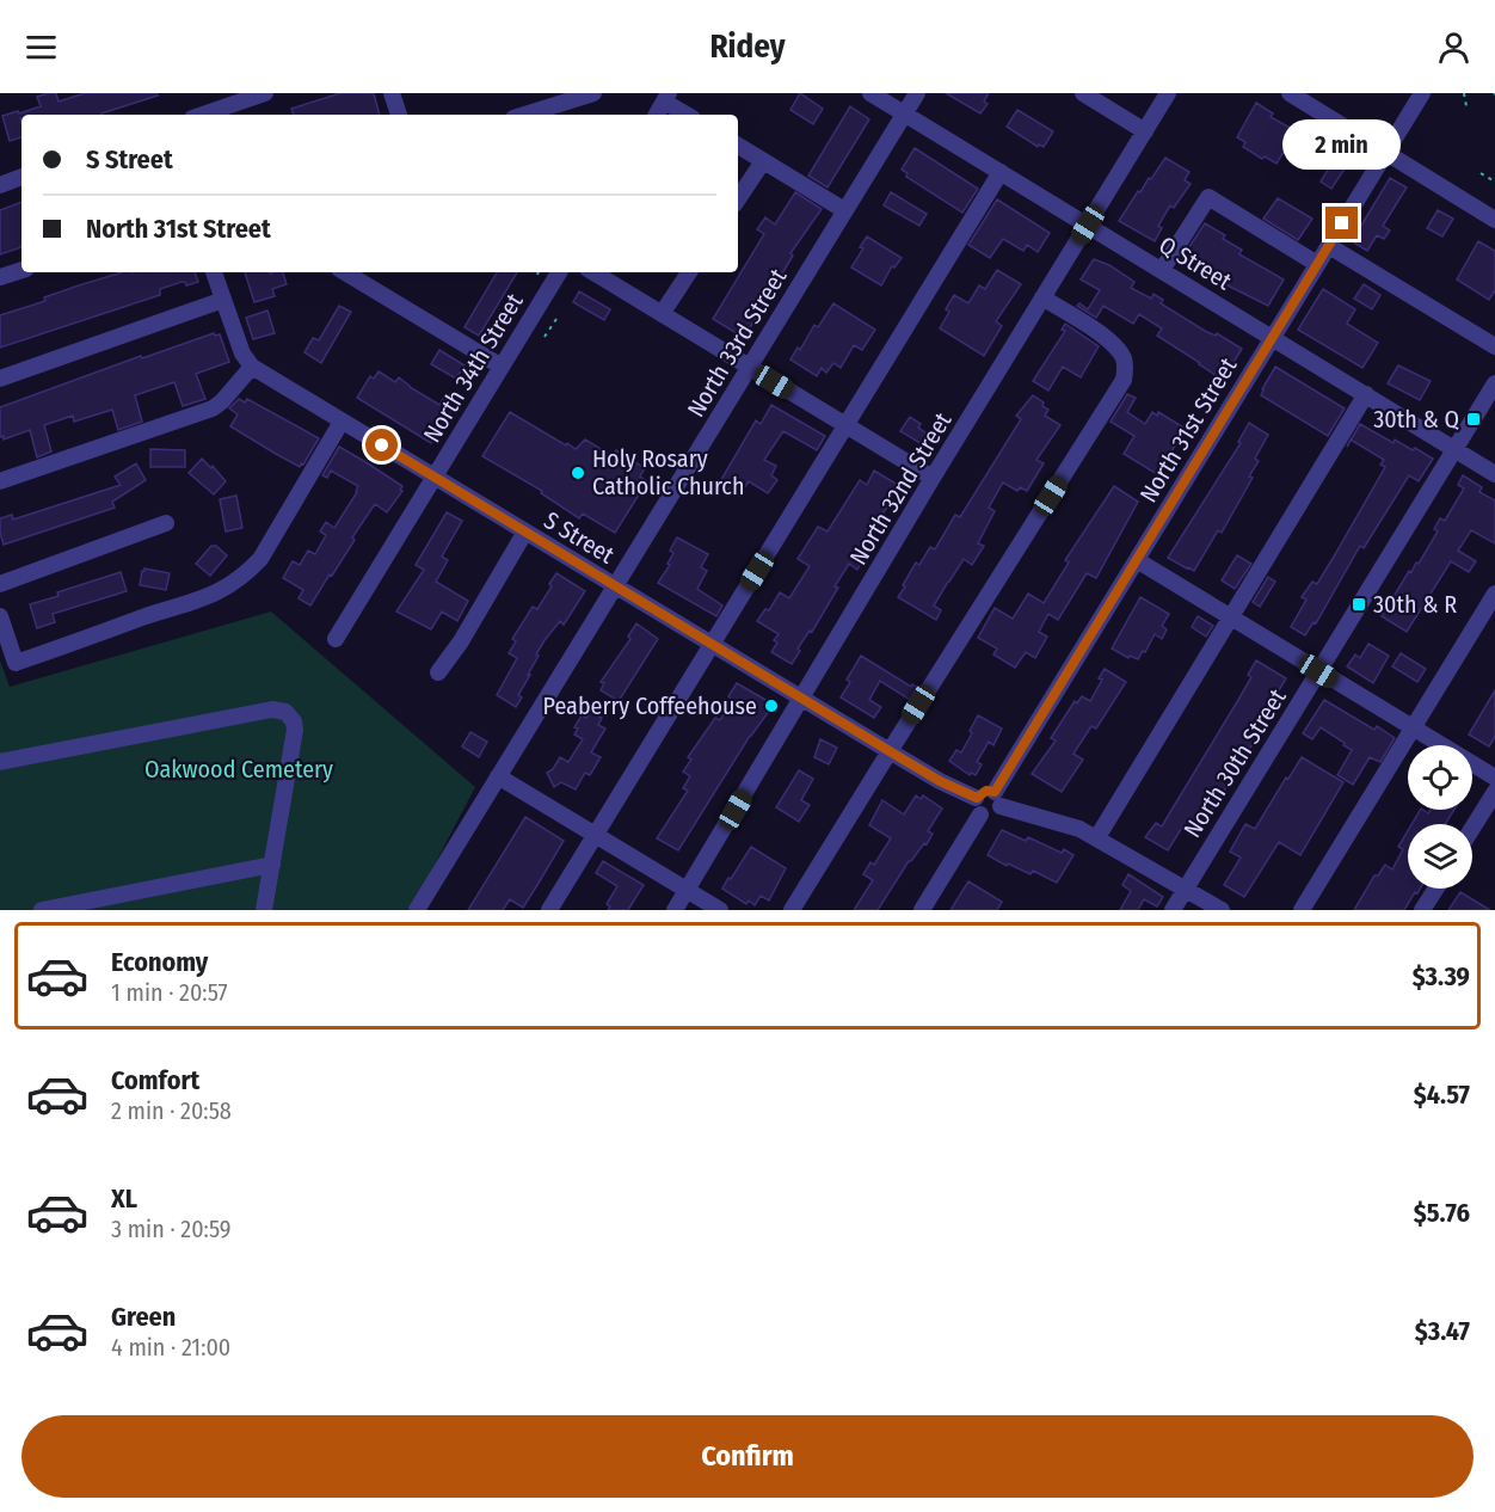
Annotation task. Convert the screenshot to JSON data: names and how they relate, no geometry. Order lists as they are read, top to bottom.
{
  "streets": {
    "street": [
      "Q Street",
      "North 33rd Street",
      "North 34th Street",
      "North 31st Street",
      "North 32nd Street",
      "S Street",
      "North 30th Street"
    ]
  },
  "crossings": [
    ["Q Street", "North 33rd Street"],
    ["Q Street", "North 31st Street"],
    ["Q Street", "North 32nd Street"],
    ["Q Street", "North 30th Street"],
    ["North 33rd Street", "S Street"],
    ["North 34th Street", "S Street"],
    ["North 32nd Street", "S Street"]
  ],
  "parks": ["Oakwood Cemetery"],
  "places": {
    "transit": ["30th & Q", "30th & R"],
    "other": ["Holy Rosary Catholic Church", "Peaberry Coffeehouse"]
  },
  "page": {
    "header": "Ridey",
    "banner": ["S Street", "North 31st Street"],
    "bubble": "2 min",
    "list": [
      {
        "name": "Economy",
        "note": "1 min · 20:57",
        "value": "$3.39"
      },
      {
        "name": "Comfort",
        "note": "2 min · 20:58",
        "value": "$4.57"
      },
      {
        "name": "XL",
        "note": "3 min · 20:59",
        "value": "$5.76"
      },
      {
        "name": "Green",
        "note": "4 min · 21:00",
        "value": "$3.47"
      }
    ],
    "buttons": "Confirm"
  }
}
